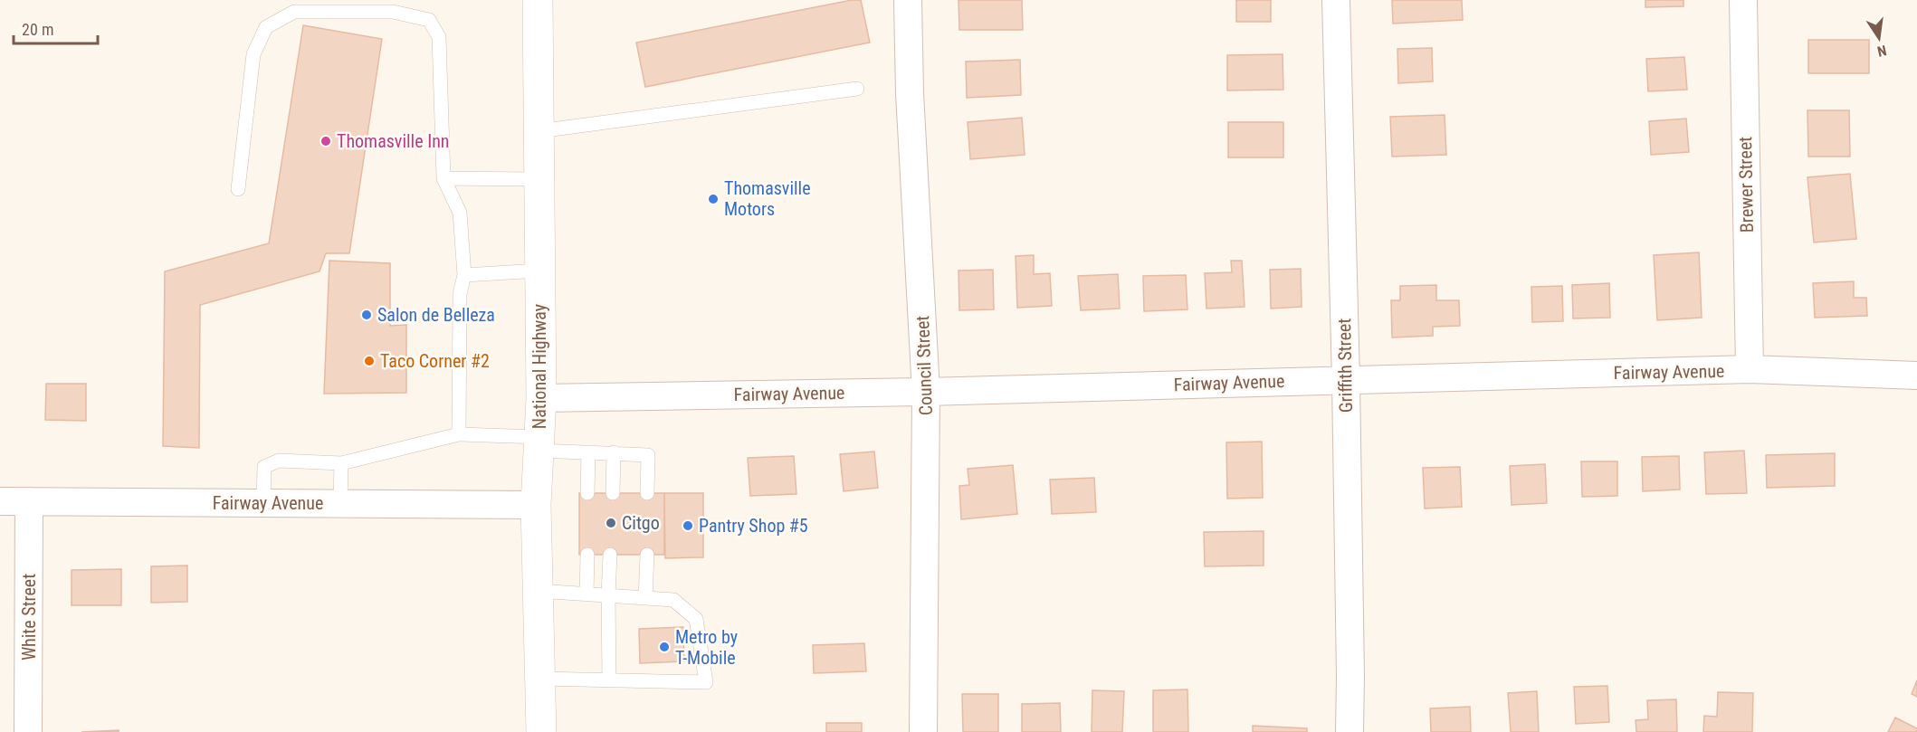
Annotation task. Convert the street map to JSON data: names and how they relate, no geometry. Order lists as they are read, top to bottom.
{
  "streets": {
    "main road": ["National Highway"],
    "street": [
      "Brewer Street",
      "Council Street",
      "Griffith Street",
      "Fairway Avenue",
      "White Street"
    ]
  },
  "crossings": [
    ["Brewer Street", "Fairway Avenue"],
    ["Council Street", "Fairway Avenue"],
    ["Griffith Street", "Fairway Avenue"],
    ["National Highway", "Fairway Avenue"],
    ["Fairway Avenue", "White Street"]
  ],
  "places": [
    "Thomasville Inn",
    "Thomasville Motors",
    "Salon de Belleza",
    "Taco Corner #2",
    "Citgo",
    "Pantry Shop #5",
    "Metro by T-Mobile"
  ],
  "scale_bar": "20 m",
  "north": "bottom"
}
